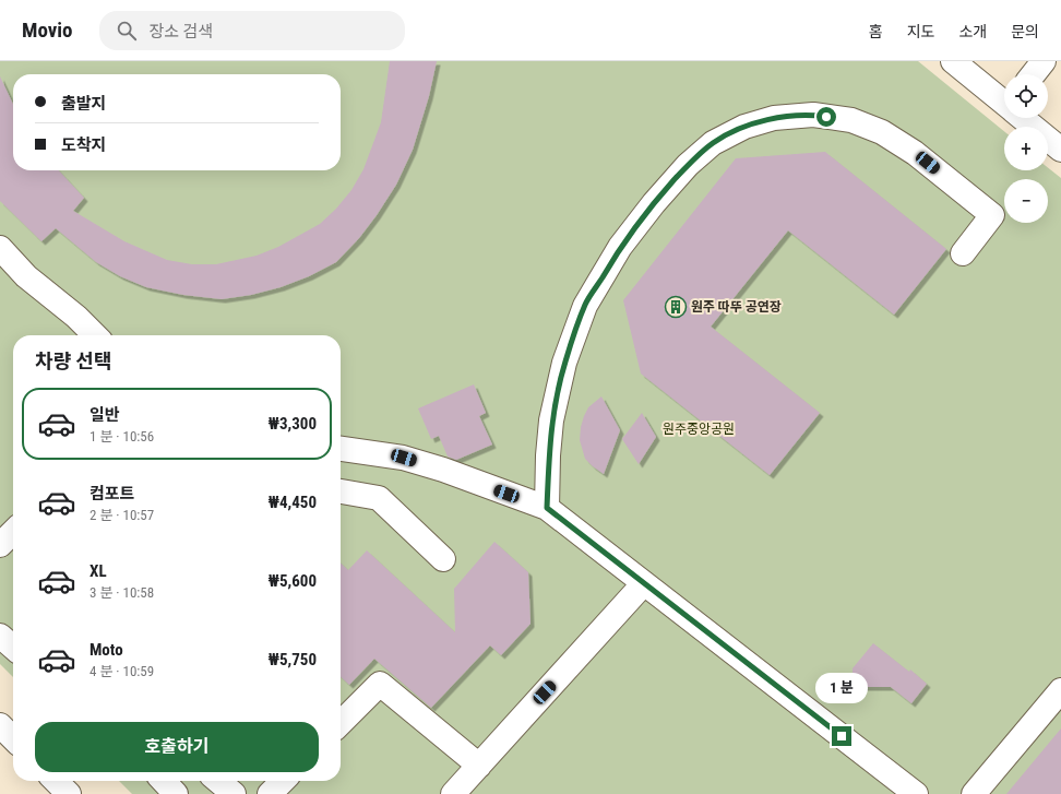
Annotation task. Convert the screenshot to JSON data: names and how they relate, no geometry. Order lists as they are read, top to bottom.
{
  "parks": ["원주중앙공원"],
  "places": {
    "building": ["원주 따뚜 공연장"]
  },
  "page": {
    "header": "Movio",
    "search": "장소 검색",
    "nav": [
      "홈",
      "지도",
      "소개",
      "문의"
    ],
    "map_buttons": ["+", "−"],
    "banner": ["출발지", "도착지"],
    "heading": "차량 선택",
    "list": [
      {
        "name": "일반",
        "note": "1 분 · 10:56",
        "value": "₩3,300"
      },
      {
        "name": "컴포트",
        "note": "2 분 · 10:57",
        "value": "₩4,450"
      },
      {
        "name": "XL",
        "note": "3 분 · 10:58",
        "value": "₩5,600"
      },
      {
        "name": "Moto",
        "note": "4 분 · 10:59",
        "value": "₩5,750"
      }
    ],
    "bubble": "1 분",
    "buttons": "호출하기"
  }
}
